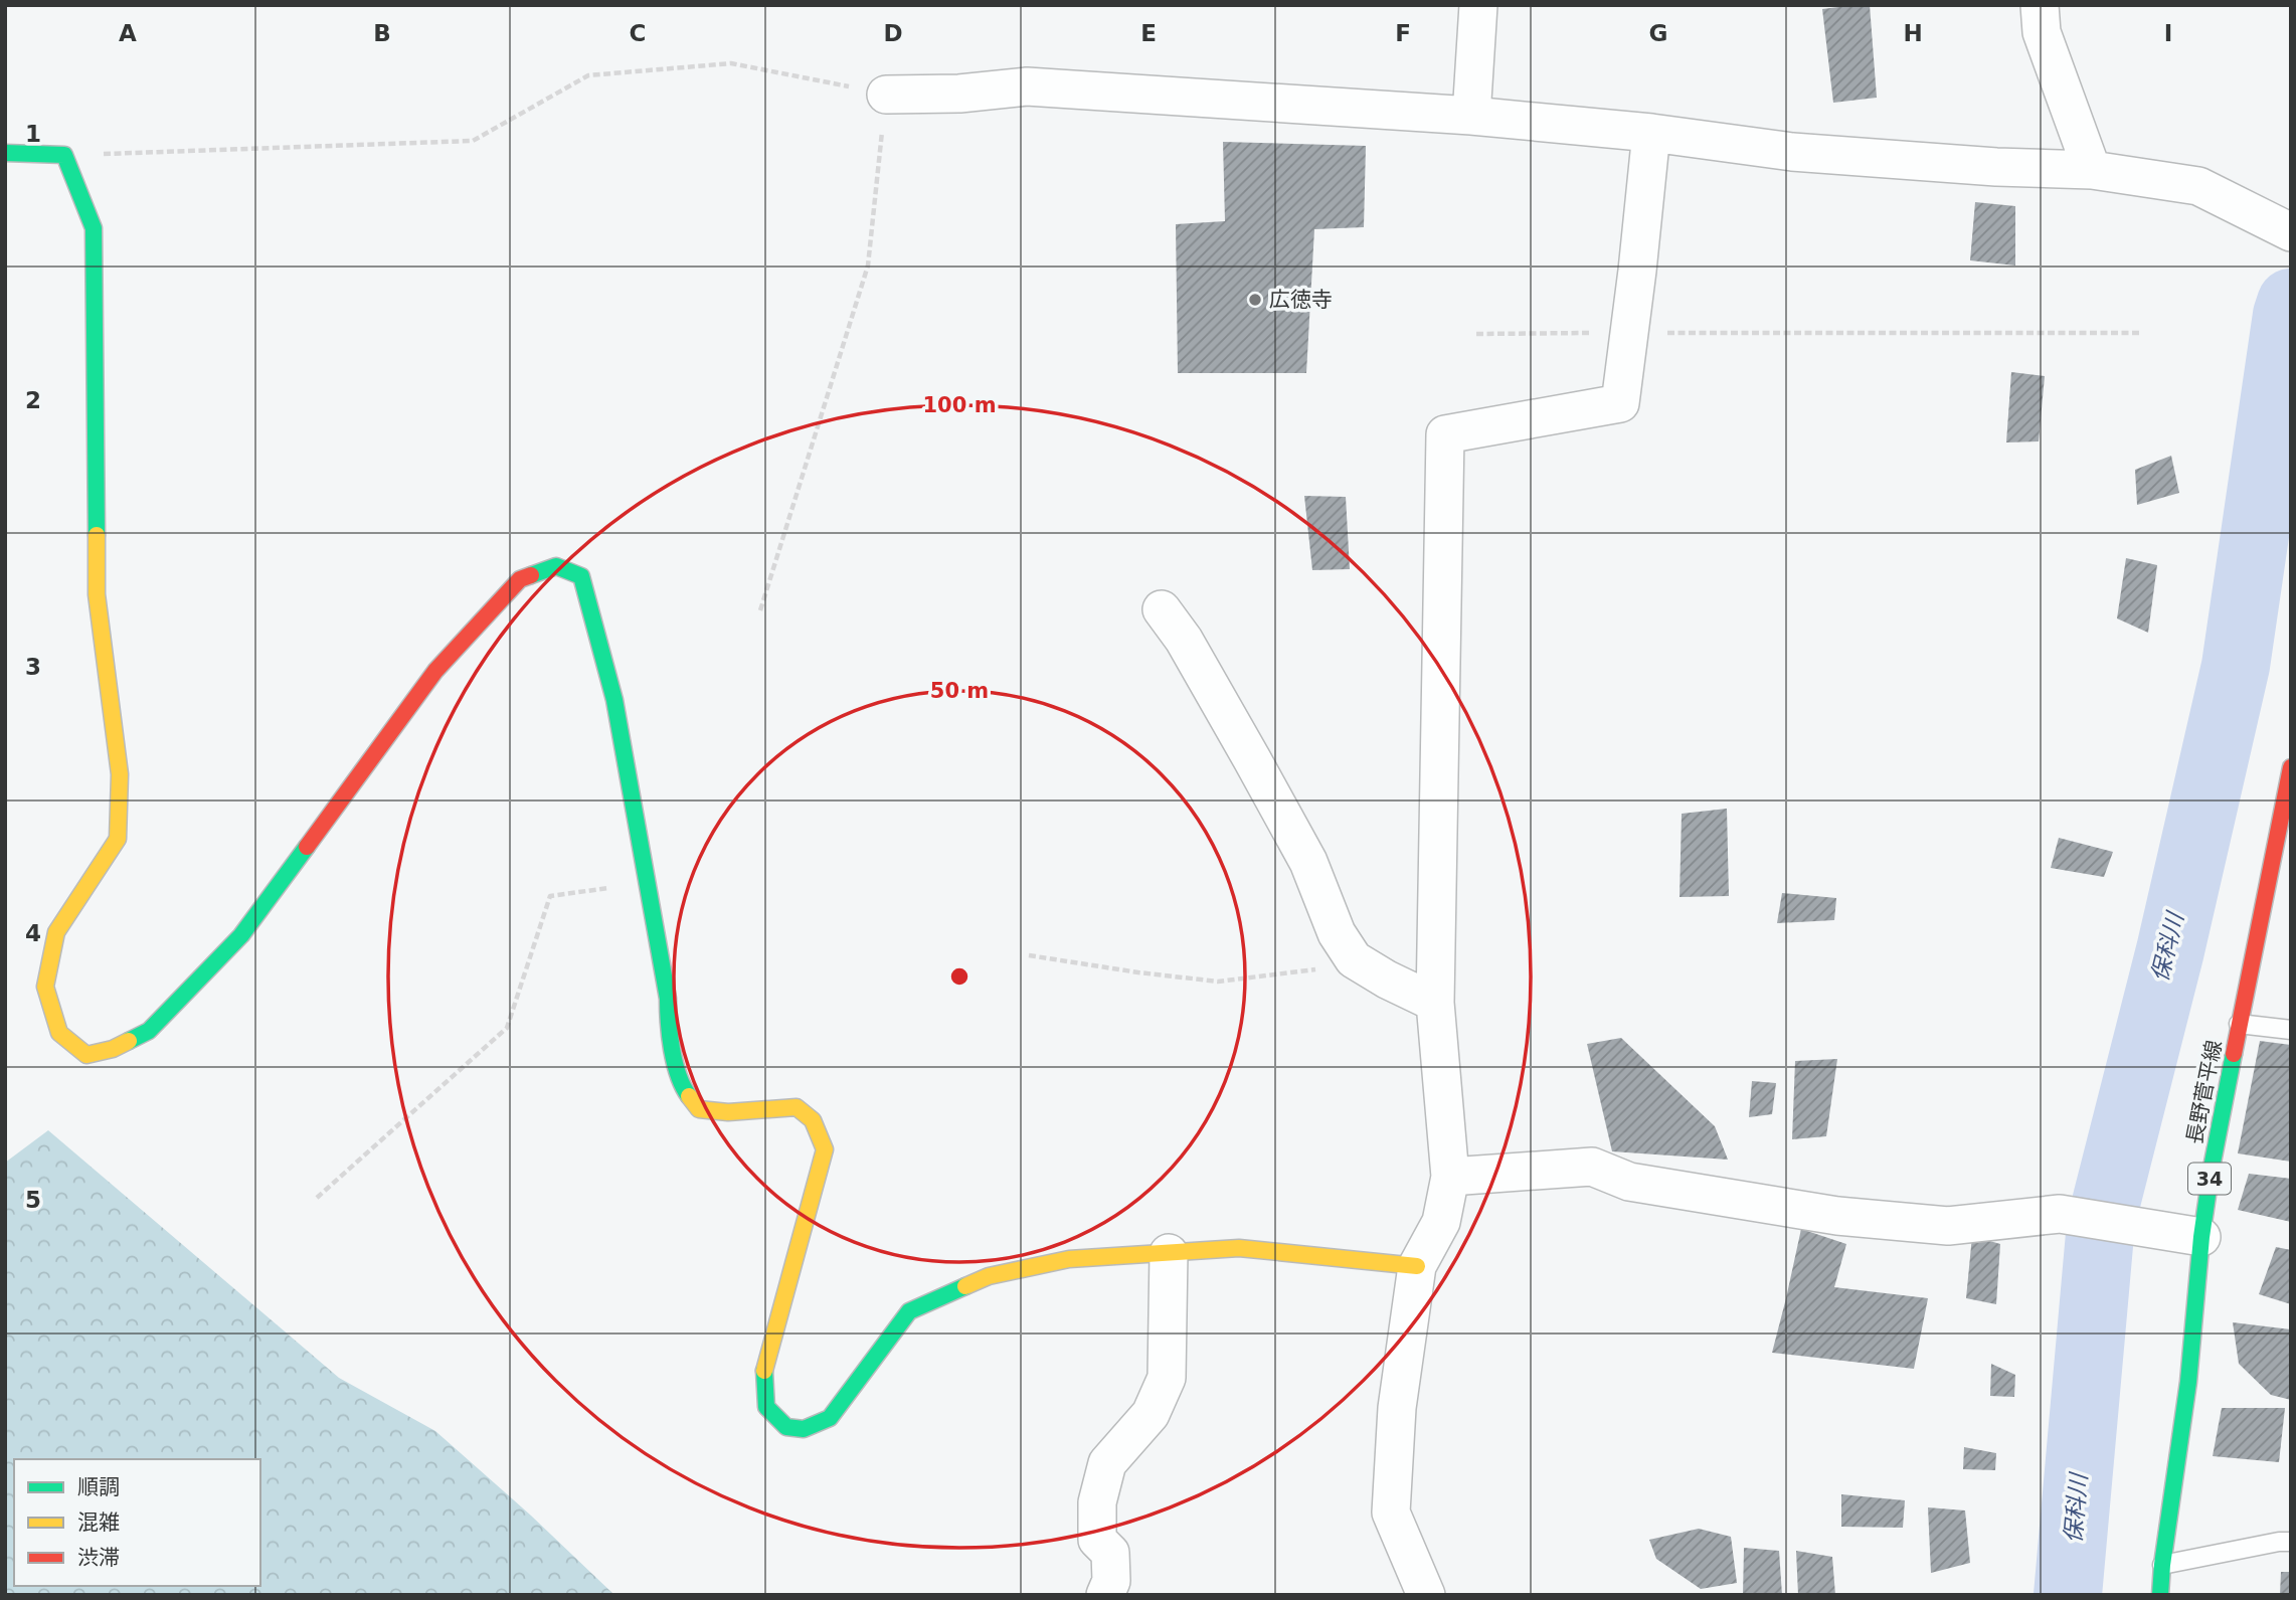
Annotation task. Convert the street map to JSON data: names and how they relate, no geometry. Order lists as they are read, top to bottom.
{
  "streets": {
    "street": ["長野菅平線", "34"]
  },
  "water": ["保科川"],
  "places": ["広徳寺"],
  "legend": ["順調", "混雑", "渋滞"],
  "grid": {
    "columns": [
      "A",
      "B",
      "C",
      "D",
      "E",
      "F",
      "G",
      "H",
      "I"
    ],
    "rows": [
      "1",
      "2",
      "3",
      "4",
      "5"
    ]
  },
  "rings": ["100 m", "50 m"]
}
